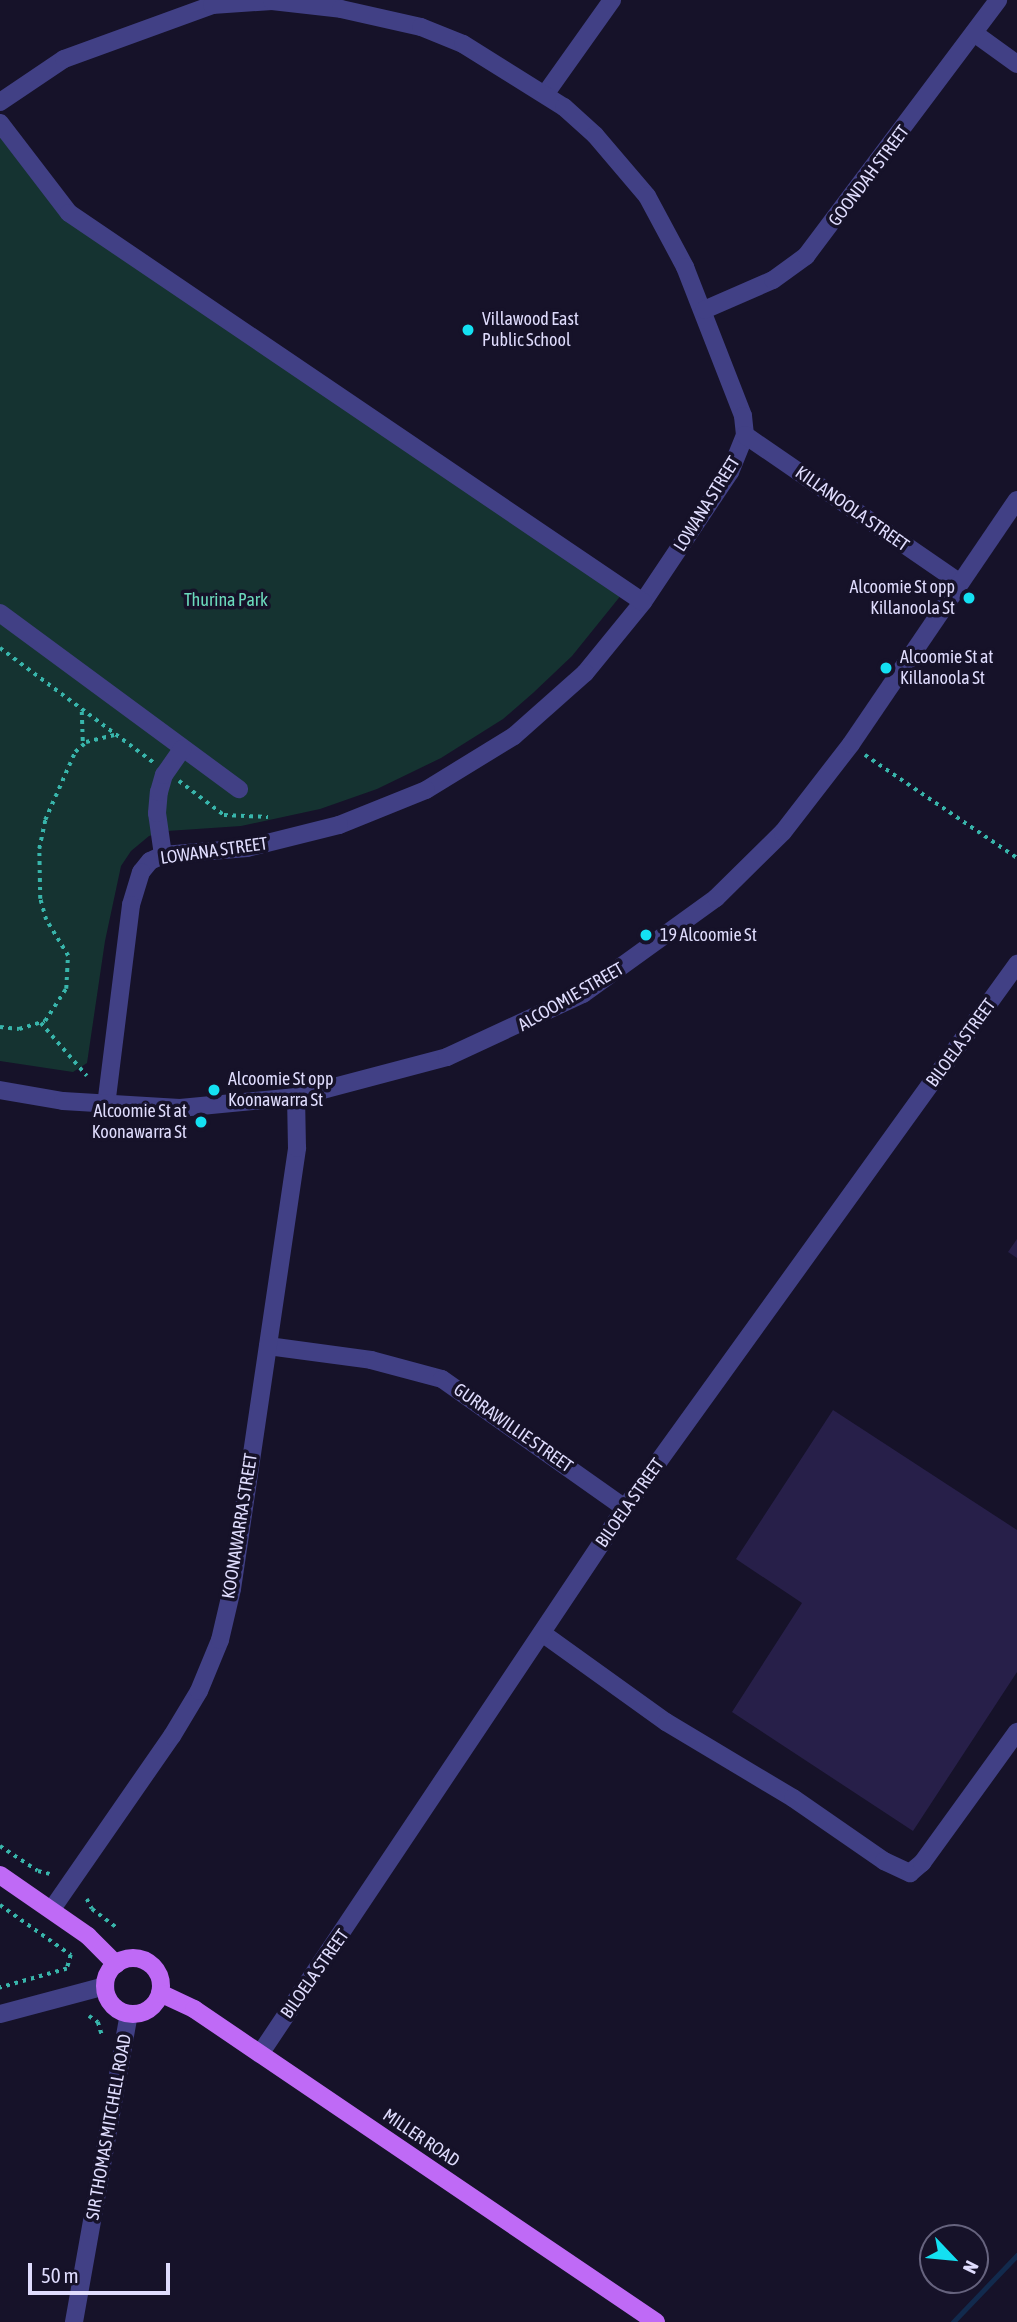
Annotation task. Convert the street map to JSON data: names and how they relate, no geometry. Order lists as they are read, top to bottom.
{
  "streets": {
    "main road": ["MILLER ROAD"],
    "street": [
      "GOONDAH STREET",
      "LOWANA STREET",
      "KILLANOOLA STREET",
      "ALCOOMIE STREET",
      "BILOELA STREET",
      "GURRAWILLIE STREET",
      "KOONAWARRA STREET",
      "SIR THOMAS MITCHELL ROAD"
    ]
  },
  "crossings": [
    ["GOONDAH STREET", "LOWANA STREET"],
    ["LOWANA STREET", "KILLANOOLA STREET"],
    ["LOWANA STREET", "ALCOOMIE STREET"],
    ["KILLANOOLA STREET", "ALCOOMIE STREET"],
    ["ALCOOMIE STREET", "KOONAWARRA STREET"],
    ["BILOELA STREET", "GURRAWILLIE STREET"],
    ["BILOELA STREET", "MILLER ROAD"],
    ["GURRAWILLIE STREET", "KOONAWARRA STREET"],
    ["SIR THOMAS MITCHELL ROAD", "MILLER ROAD"]
  ],
  "parks": ["Thurina Park"],
  "places": [
    "Villawood East Public School",
    "Alcoomie St opp Killanoola St",
    "Alcoomie St at Killanoola St",
    "19 Alcoomie St",
    "Alcoomie St opp Koonawarra St",
    "Alcoomie St at Koonawarra St"
  ],
  "scale_bar": "50 m",
  "north": "bottom right"
}
